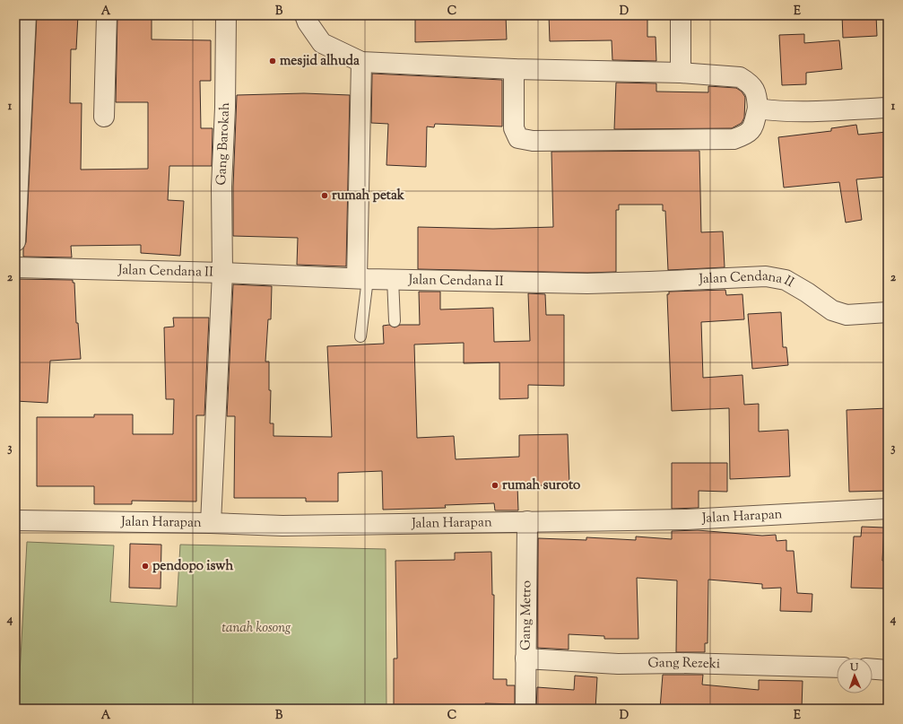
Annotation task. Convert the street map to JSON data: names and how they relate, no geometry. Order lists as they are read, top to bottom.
{
  "streets": {
    "street": [
      "Gang Barokah",
      "Jalan Cendana II",
      "Jalan Harapan",
      "Gang Metro",
      "Gang Rezeki"
    ]
  },
  "crossings": [
    ["Gang Barokah", "Jalan Cendana II"],
    ["Gang Barokah", "Jalan Harapan"],
    ["Jalan Harapan", "Gang Metro"],
    ["Gang Metro", "Gang Rezeki"]
  ],
  "parks": ["tanah kosong"],
  "places": [
    "mesjid alhuda",
    "rumah petak",
    "rumah suroto",
    "pendopo iswh"
  ],
  "north": "top",
  "grid": {
    "columns": [
      "A",
      "B",
      "C",
      "D",
      "E"
    ],
    "rows": [
      "1",
      "2",
      "3",
      "4"
    ]
  }
}
